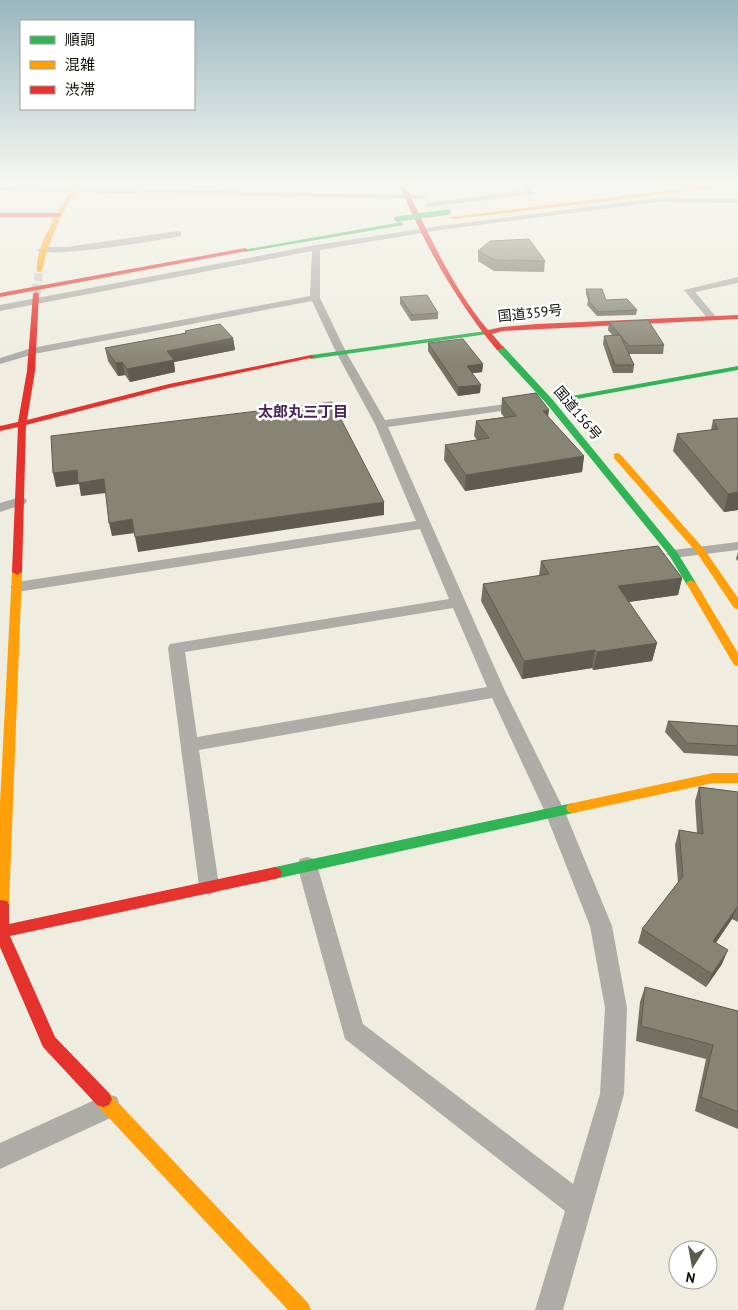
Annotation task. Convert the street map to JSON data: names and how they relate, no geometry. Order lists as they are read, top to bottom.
{
  "streets": {
    "main road": ["国道359号", "国道156号"]
  },
  "crossings": [
    ["国道359号", "国道156号"]
  ],
  "districts": ["太郎丸三丁目"],
  "legend": ["順調", "混雑", "渋滞"],
  "north": "bottom"
}
